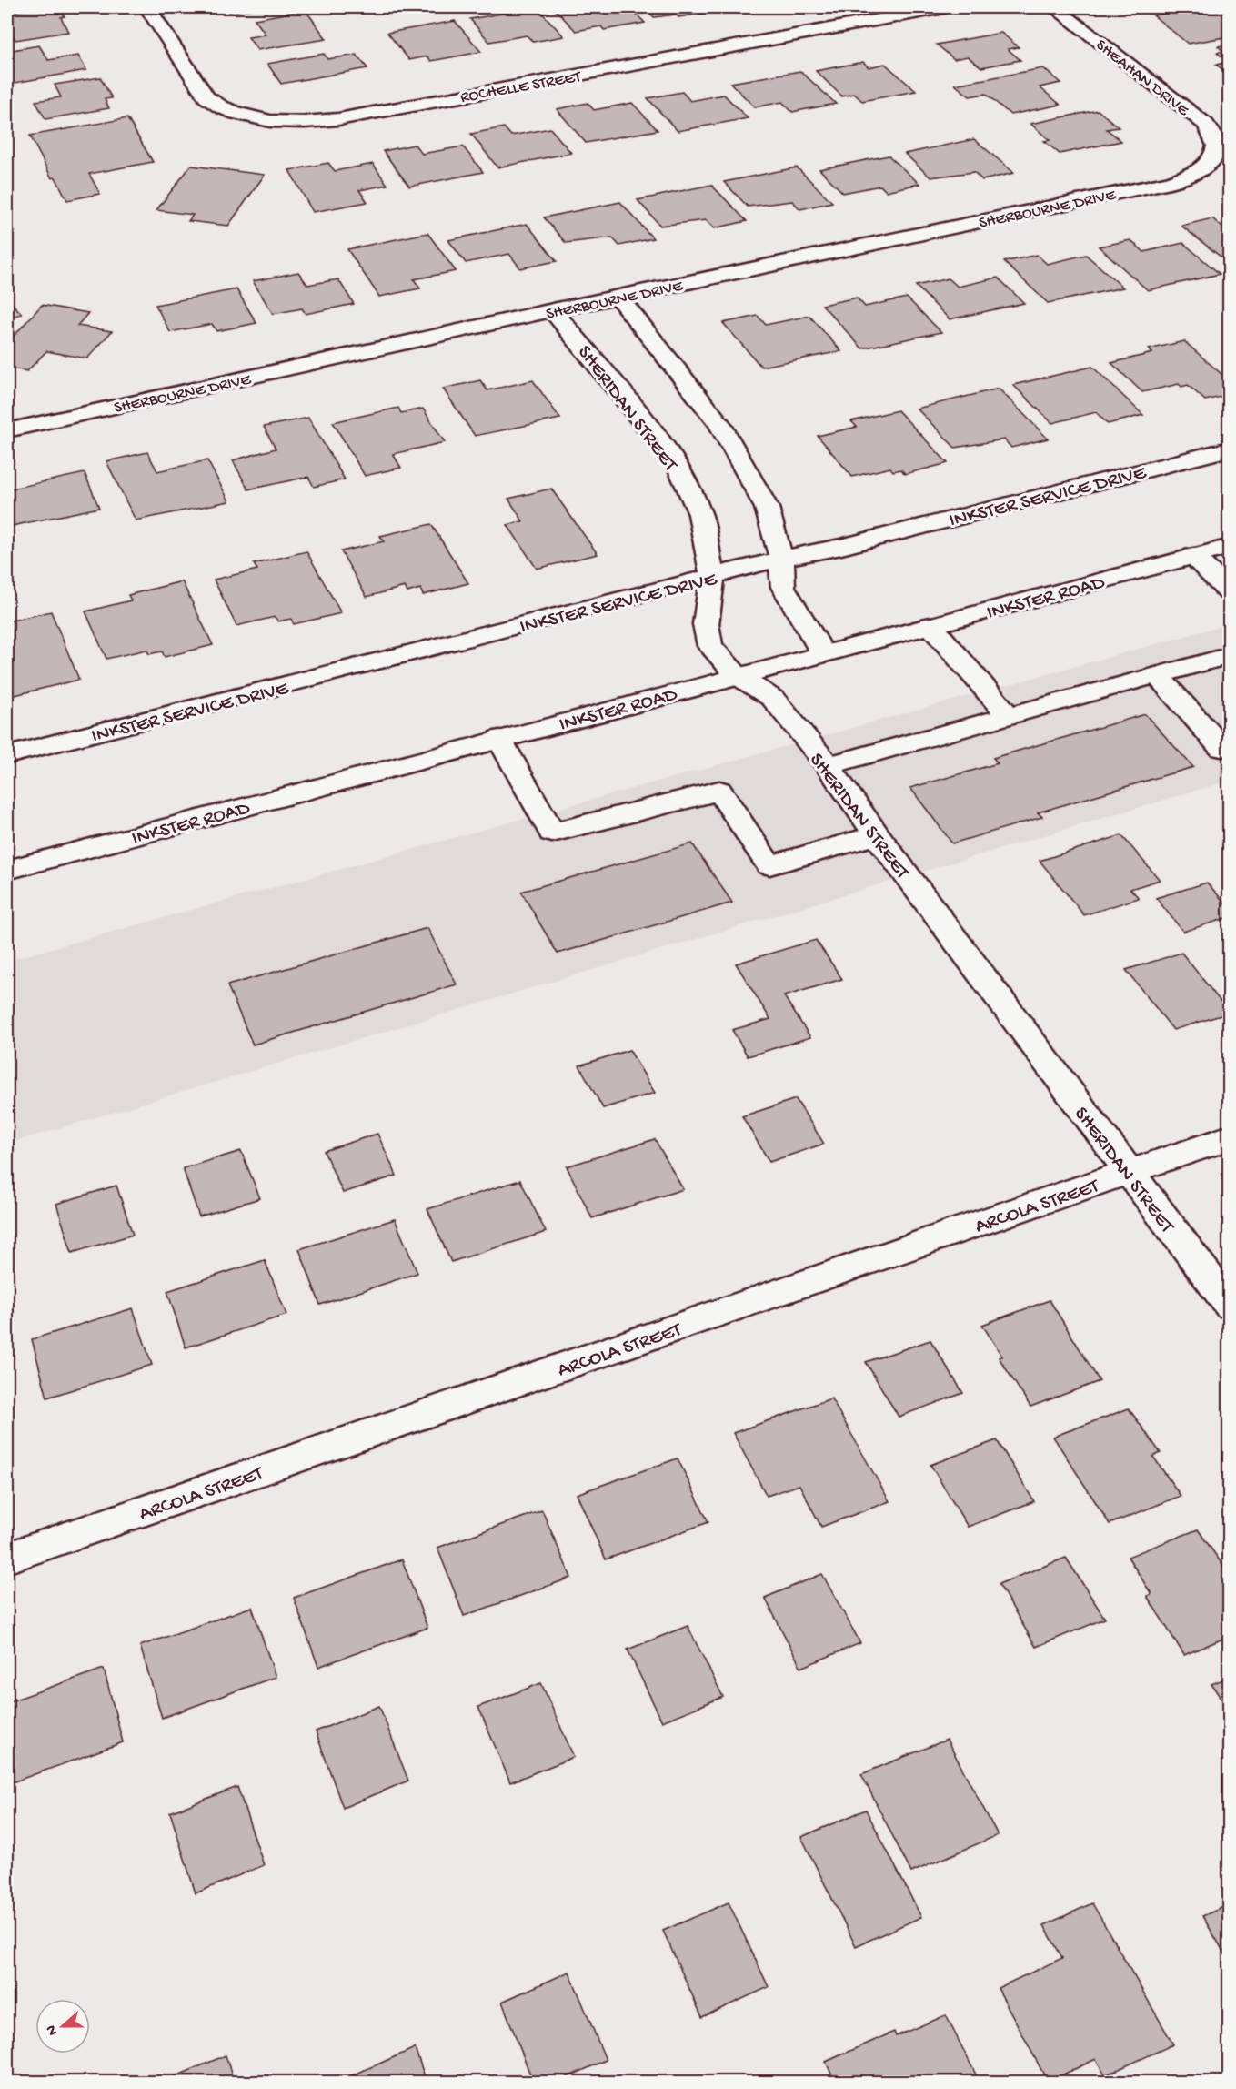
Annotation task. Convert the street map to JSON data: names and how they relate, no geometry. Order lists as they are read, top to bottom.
{
  "streets": {
    "street": [
      "SHEAHAN DRIVE",
      "ROCHELLE STREET",
      "SHERBOURNE DRIVE",
      "SHERIDAN STREET",
      "INKSTER SERVICE DRIVE",
      "INKSTER ROAD",
      "ARCOLA STREET"
    ]
  },
  "crossings": [
    ["SHEAHAN DRIVE", "SHERBOURNE DRIVE"],
    ["SHERBOURNE DRIVE", "SHERIDAN STREET"],
    ["SHERIDAN STREET", "INKSTER SERVICE DRIVE"],
    ["SHERIDAN STREET", "INKSTER ROAD"],
    ["SHERIDAN STREET", "ARCOLA STREET"]
  ],
  "north": "left"
}
